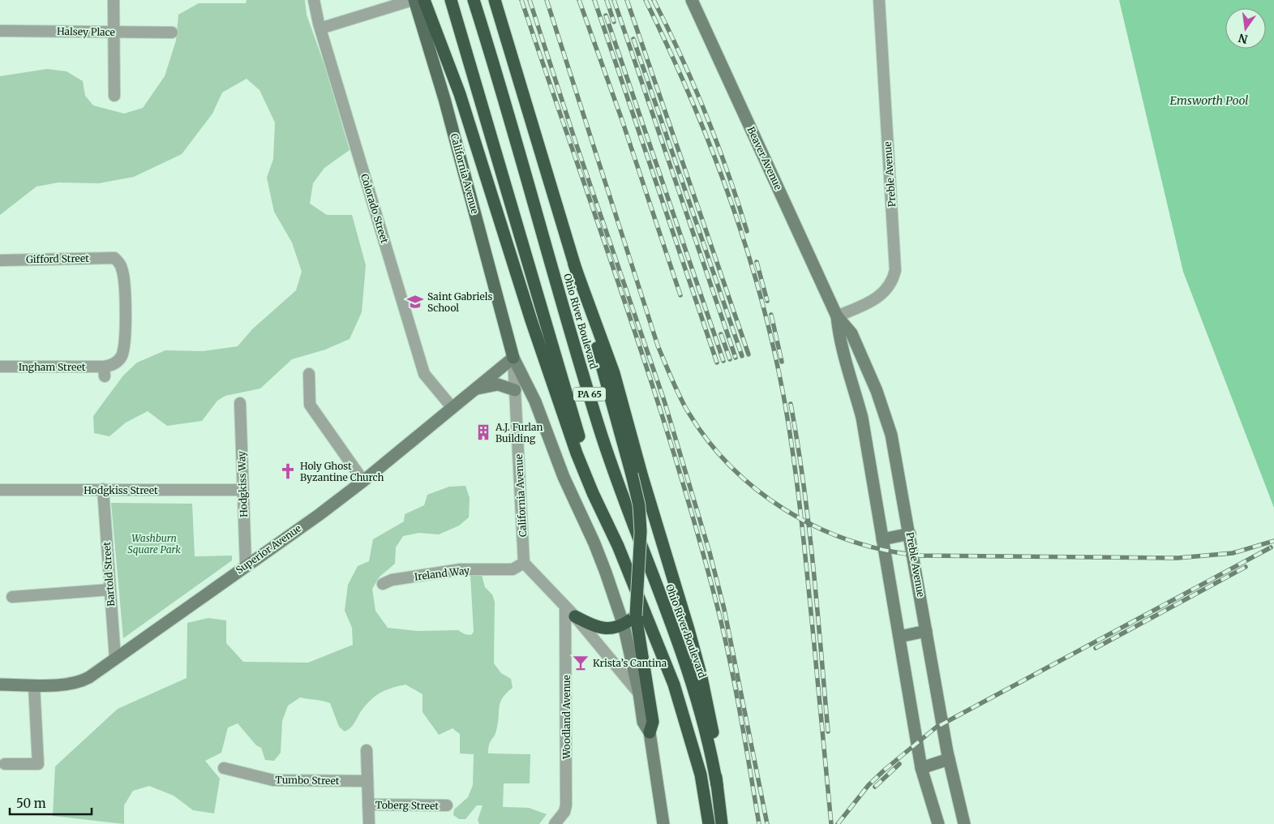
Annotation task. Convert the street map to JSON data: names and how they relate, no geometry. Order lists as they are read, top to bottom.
{
  "streets": {
    "highway": ["Ohio River Boulevard", "PA 65"],
    "main road": ["California Avenue"],
    "street": [
      "Halsey Place",
      "Beaver Avenue",
      "Preble Avenue",
      "Colorado Street",
      "Gifford Street",
      "Ingham Street",
      "Hodgkiss Way",
      "Hodgkiss Street",
      "Superior Avenue",
      "Ireland Way",
      "Bartold Street",
      "Woodland Avenue",
      "Tumbo Street",
      "Toberg Street"
    ]
  },
  "crossings": [
    ["Beaver Avenue", "Preble Avenue"],
    ["California Avenue", "Superior Avenue"],
    ["California Avenue", "Ireland Way"],
    ["Colorado Street", "Superior Avenue"],
    ["Gifford Street", "Ingham Street"],
    ["Ohio River Boulevard", "PA 65"],
    ["Hodgkiss Way", "Hodgkiss Street"],
    ["Hodgkiss Way", "Superior Avenue"],
    ["Hodgkiss Street", "Bartold Street"],
    ["Superior Avenue", "Bartold Street"]
  ],
  "water": ["Emsworth Pool"],
  "parks": ["Washburn Square Park"],
  "places": {
    "school or university": ["Saint Gabriels School"],
    "building": ["A.J. Furlan Building"],
    "church": ["Holy Ghost Byzantine Church"],
    "bar": ["Krista’s Cantina"]
  },
  "scale_bar": "50 m",
  "north": "bottom"
}
